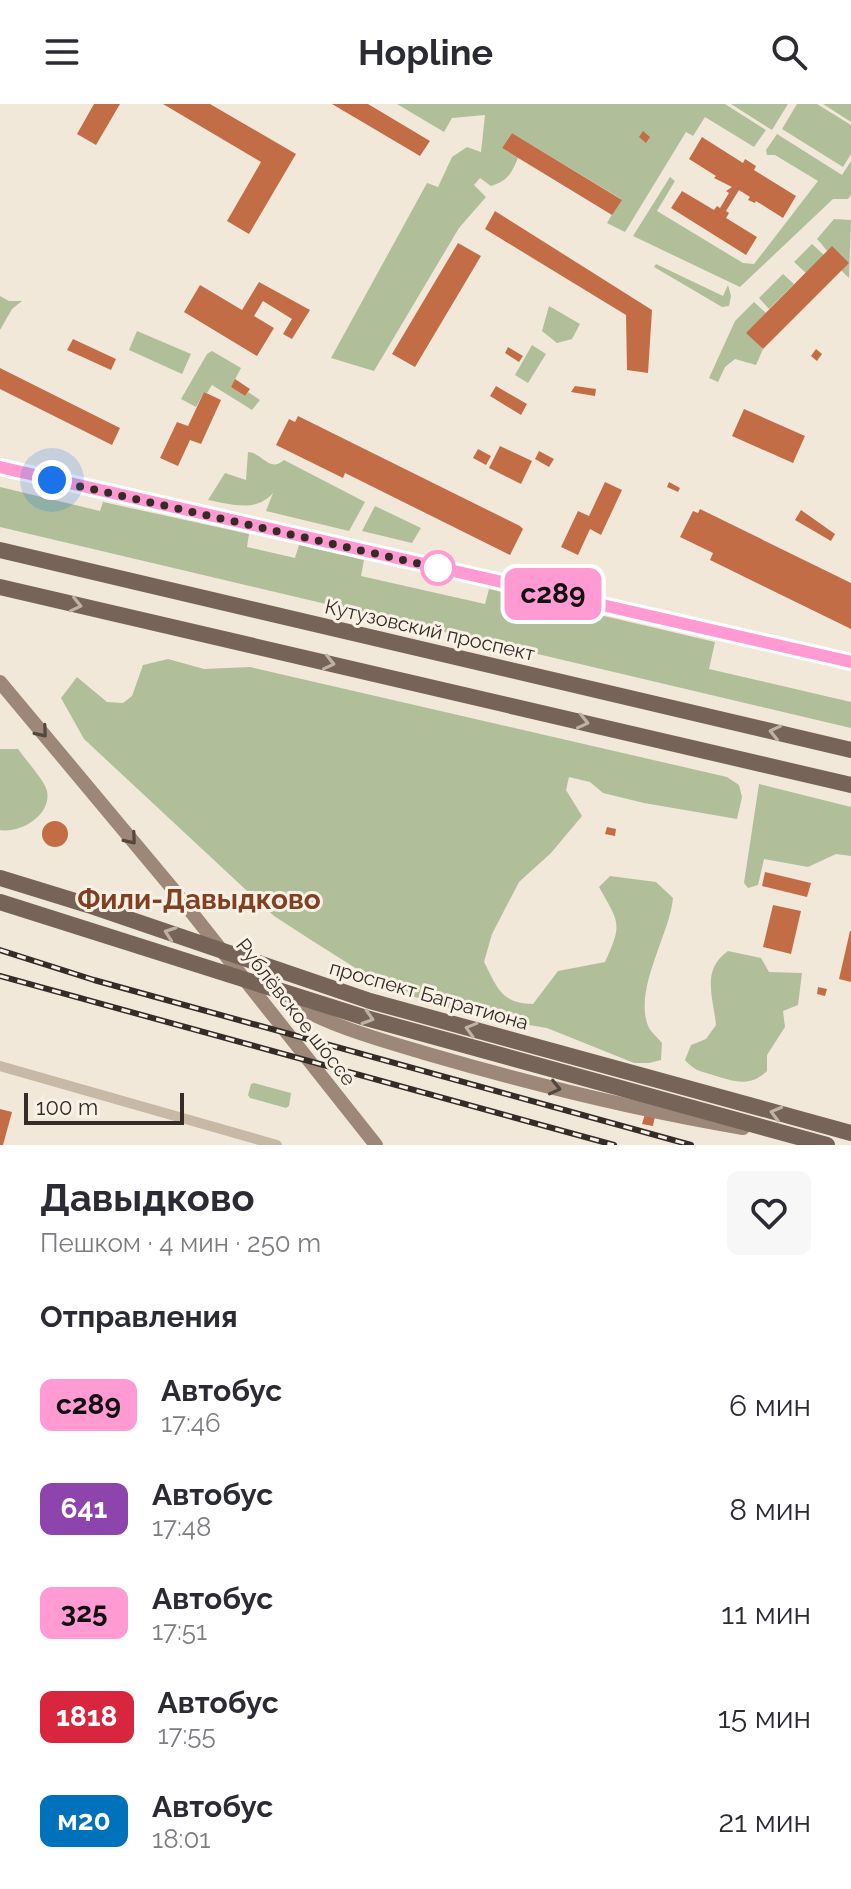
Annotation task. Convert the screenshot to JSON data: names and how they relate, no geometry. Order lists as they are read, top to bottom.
{
  "streets": {
    "main road": ["Кутузовский проспект", "проспект Багратиона"],
    "street": ["Рублёвское шоссе"]
  },
  "one_way": ["Рублёвское шоссе"],
  "districts": ["Фили-Давыдково"],
  "lines": ["bus line с289"],
  "scale_bar": "100 m",
  "page": {
    "header": "Hopline",
    "on_map": "с289",
    "scale": "100 m",
    "heading": [
      ["Давыдково", "Пешком · 4 мин · 250 m"],
      "Отправления"
    ],
    "list": [
      {
        "mark": "с289",
        "name": "Автобус",
        "note": "17:46",
        "value": "6 мин"
      },
      {
        "mark": "641",
        "name": "Автобус",
        "note": "17:48",
        "value": "8 мин"
      },
      {
        "mark": "325",
        "name": "Автобус",
        "note": "17:51",
        "value": "11 мин"
      },
      {
        "mark": "1818",
        "name": "Автобус",
        "note": "17:55",
        "value": "15 мин"
      },
      {
        "mark": "м20",
        "name": "Автобус",
        "note": "18:01",
        "value": "21 мин"
      }
    ]
  }
}
